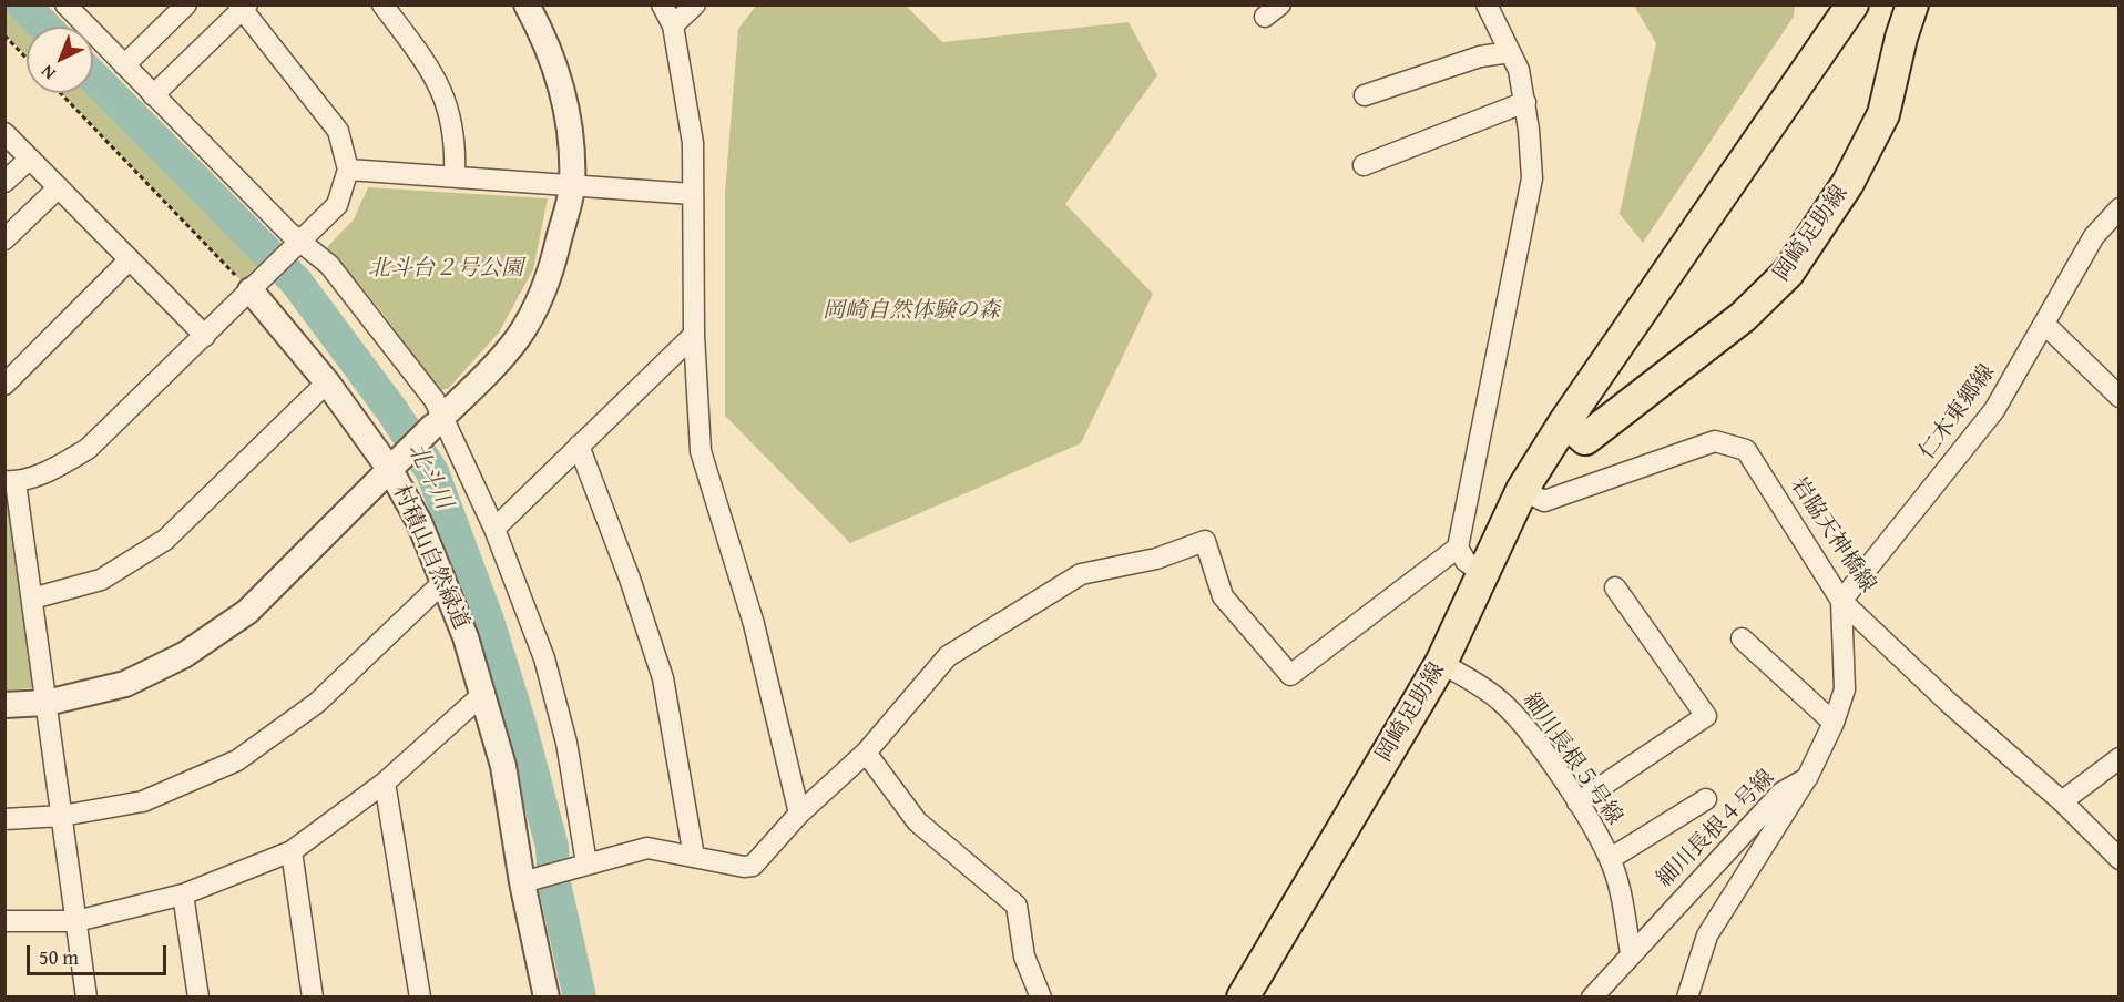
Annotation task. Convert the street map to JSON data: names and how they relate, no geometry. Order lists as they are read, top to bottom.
{
  "streets": {
    "main road": ["岡崎足助線"],
    "street": [
      "仁木東郷線",
      "岩脇天神橋線",
      "村積山自然緑道",
      "細川長根５号線",
      "細川長根４号線"
    ]
  },
  "crossings": [
    ["岡崎足助線", "岩脇天神橋線"],
    ["岡崎足助線", "細川長根５号線"],
    ["仁木東郷線", "岩脇天神橋線"],
    ["仁木東郷線", "細川長根４号線"],
    ["岩脇天神橋線", "細川長根４号線"],
    ["細川長根５号線", "細川長根４号線"]
  ],
  "water": ["北斗川"],
  "parks": ["北斗台２号公園", "岡崎自然体験の森"],
  "scale_bar": "50 m",
  "north": "bottom left"
}
